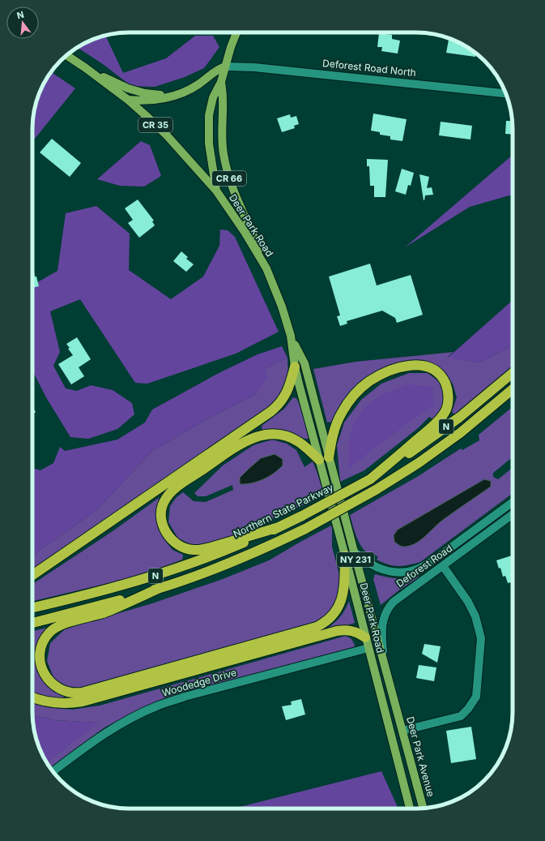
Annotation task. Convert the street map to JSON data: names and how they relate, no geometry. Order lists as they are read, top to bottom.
{
  "streets": {
    "highway": ["N", "Northern State Parkway"],
    "main road": [
      "CR 35",
      "CR 66",
      "Deer Park Road",
      "NY 231",
      "Deer Park Avenue"
    ],
    "street": ["Deforest Road North", "Deforest Road", "Woodedge Drive"]
  },
  "crossings": [
    ["Deforest Road North", "CR 66"],
    ["CR 66", "Deer Park Road"],
    ["Deer Park Road", "Deforest Road"],
    ["Deer Park Road", "Woodedge Drive"],
    ["Deer Park Road", "Deer Park Avenue"]
  ],
  "north": "top"
}
